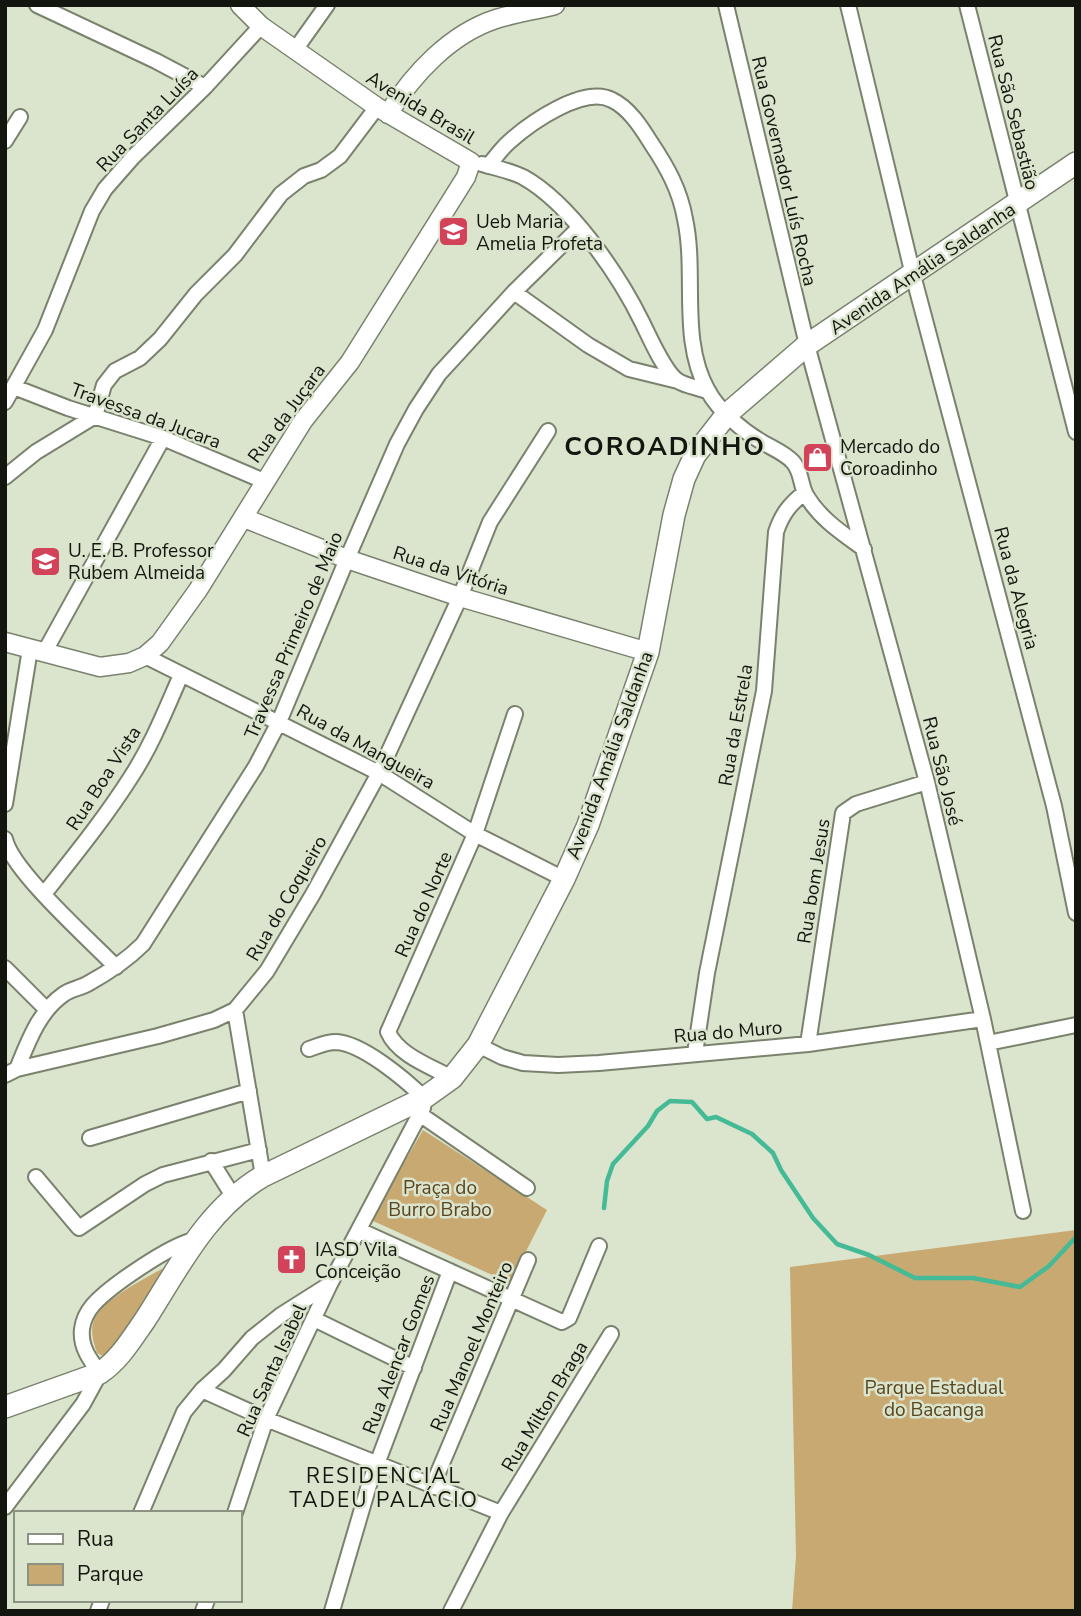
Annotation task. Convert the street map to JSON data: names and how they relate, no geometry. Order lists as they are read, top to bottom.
{
  "streets": {
    "main road": ["Avenida Amália Saldanha"],
    "street": [
      "Avenida Brasil",
      "Rua São Sebastião",
      "Rua Santa Luísa",
      "Rua Governador Luís Rocha",
      "Rua da Juçara",
      "Travessa da Jucara",
      "Rua da Vitória",
      "Rua da Alegria",
      "Travessa Primeiro de Maio",
      "Rua da Estrela",
      "Rua da Mangueira",
      "Rua São José",
      "Rua Boa Vista",
      "Rua bom Jesus",
      "Rua do Coqueiro",
      "Rua do Norte",
      "Rua do Muro",
      "Rua Manoel Monteiro",
      "Rua Alencar Gomes",
      "Rua Santa Isabel",
      "Rua Milton Braga"
    ]
  },
  "crossings": [
    ["Avenida Brasil", "Rua Santa Luísa"],
    ["Avenida Brasil", "Rua da Juçara"],
    ["Avenida Brasil", "Travessa Primeiro de Maio"],
    ["Rua São Sebastião", "Avenida Amália Saldanha"],
    ["Rua Santa Luísa", "Travessa da Jucara"],
    ["Rua Governador Luís Rocha", "Avenida Amália Saldanha"],
    ["Rua Governador Luís Rocha", "Rua São José"],
    ["Avenida Amália Saldanha", "Rua da Vitória"],
    ["Avenida Amália Saldanha", "Rua da Alegria"],
    ["Avenida Amália Saldanha", "Rua da Mangueira"],
    ["Avenida Amália Saldanha", "Rua São José"],
    ["Avenida Amália Saldanha", "Rua do Norte"],
    ["Avenida Amália Saldanha", "Rua do Muro"],
    ["Avenida Amália Saldanha", "Rua Santa Isabel"],
    ["Rua da Juçara", "Travessa da Jucara"],
    ["Rua da Juçara", "Rua da Vitória"],
    ["Rua da Juçara", "Rua da Mangueira"],
    ["Rua da Vitória", "Travessa Primeiro de Maio"],
    ["Rua da Vitória", "Rua do Coqueiro"],
    ["Travessa Primeiro de Maio", "Rua da Mangueira"],
    ["Travessa Primeiro de Maio", "Rua do Coqueiro"],
    ["Rua da Estrela", "Rua do Muro"],
    ["Rua da Mangueira", "Rua Boa Vista"],
    ["Rua da Mangueira", "Rua do Coqueiro"],
    ["Rua da Mangueira", "Rua do Norte"],
    ["Rua São José", "Rua bom Jesus"],
    ["Rua São José", "Rua do Muro"],
    ["Rua bom Jesus", "Rua do Muro"],
    ["Rua Manoel Monteiro", "Rua Milton Braga"]
  ],
  "districts": ["COROADINHO", "RESIDENCIAL TADEU PALÁCIO"],
  "parks": ["Praça do Burro Brabo", "Parque Estadual do Bacanga"],
  "places": {
    "school or university": ["Ueb Maria Amelia Profeta", "U. E. B. Professor Rubem Almeida"],
    "shop": ["Mercado do Coroadinho"],
    "church": ["IASD Vila Conceição"]
  },
  "legend": ["Rua", "Parque"]
}
